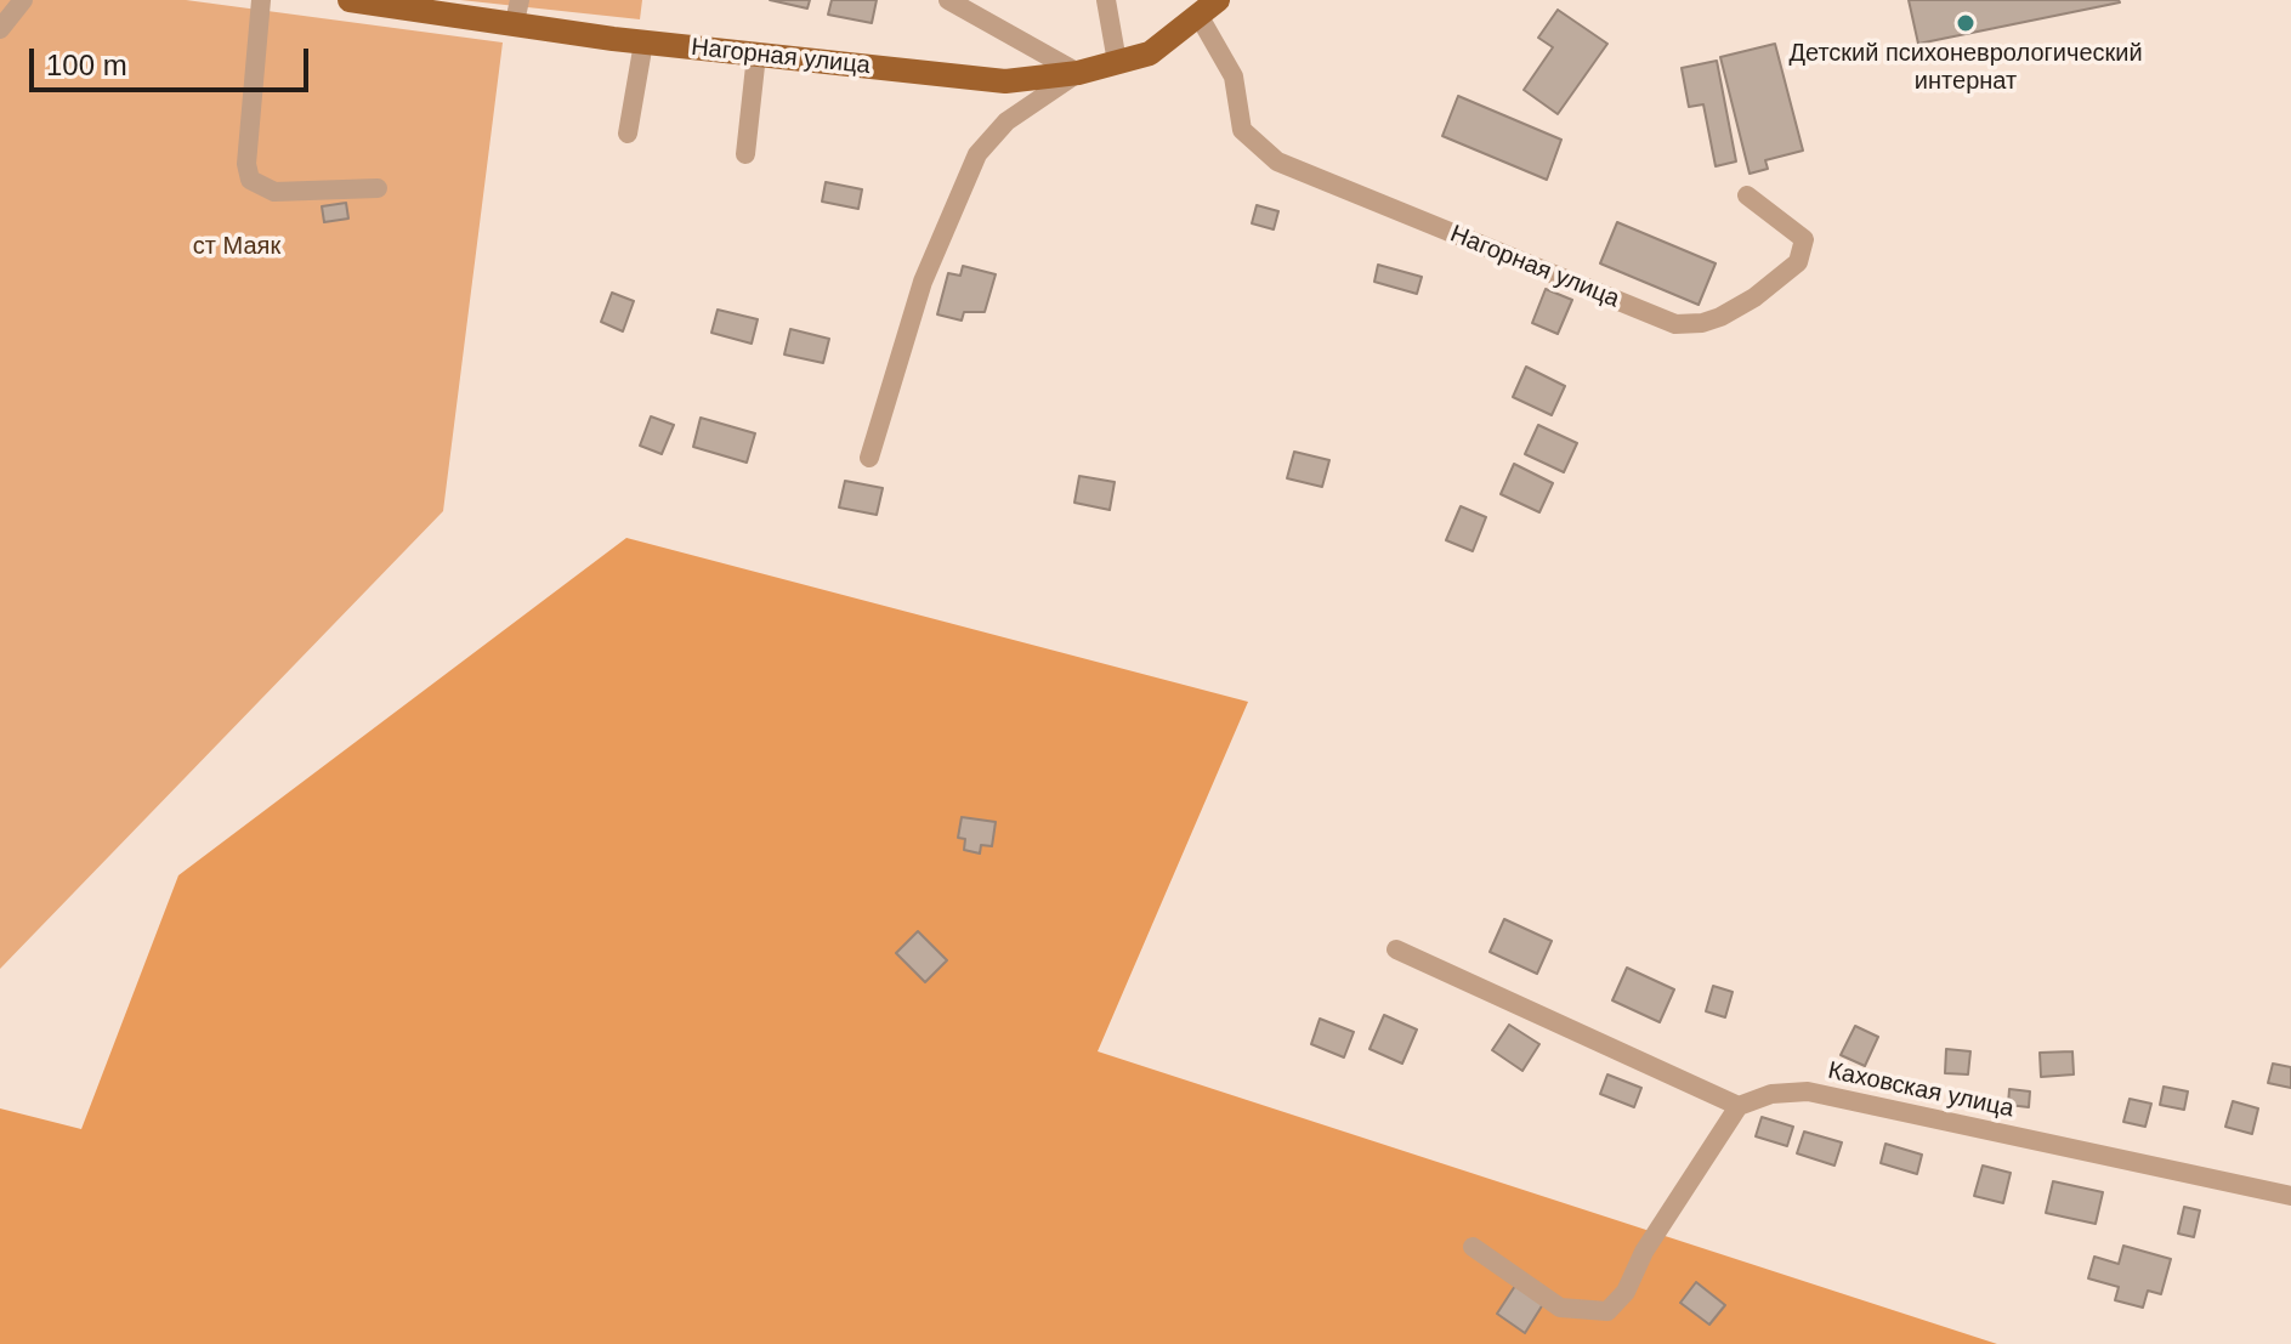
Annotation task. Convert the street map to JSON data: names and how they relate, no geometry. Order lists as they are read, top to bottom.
{
  "streets": {
    "main road": ["Нагорная улица"],
    "street": ["Каховская улица"]
  },
  "parks": ["ст Маяк"],
  "places": ["Детский психоневрологический интернат"],
  "scale_bar": "100 m"
}
